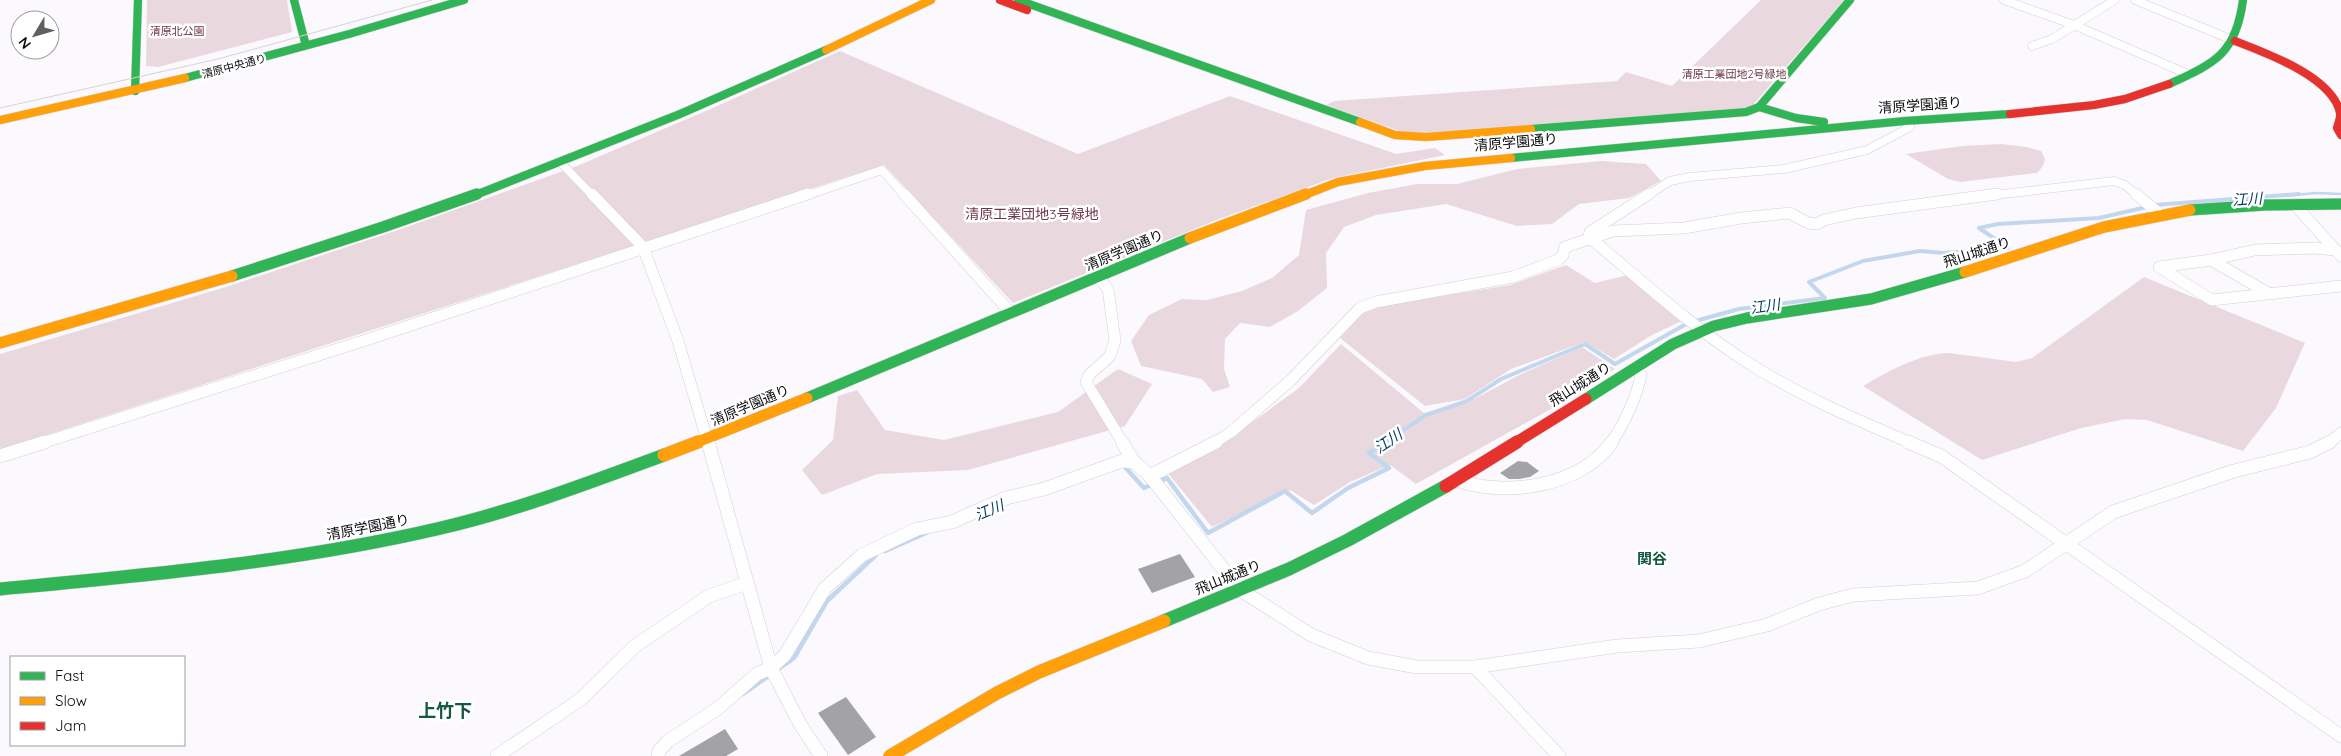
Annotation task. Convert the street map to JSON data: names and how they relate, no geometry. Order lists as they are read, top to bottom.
{
  "streets": {
    "main road": ["清原中央通り", "清原学園通り", "飛山城通り"]
  },
  "districts": ["関谷", "上竹下"],
  "water": ["江川"],
  "parks": ["清原北公園", "清原工業団地2号緑地", "清原工業団地3号緑地"],
  "legend": ["Fast", "Slow", "Jam"],
  "north": "bottom left"
}
